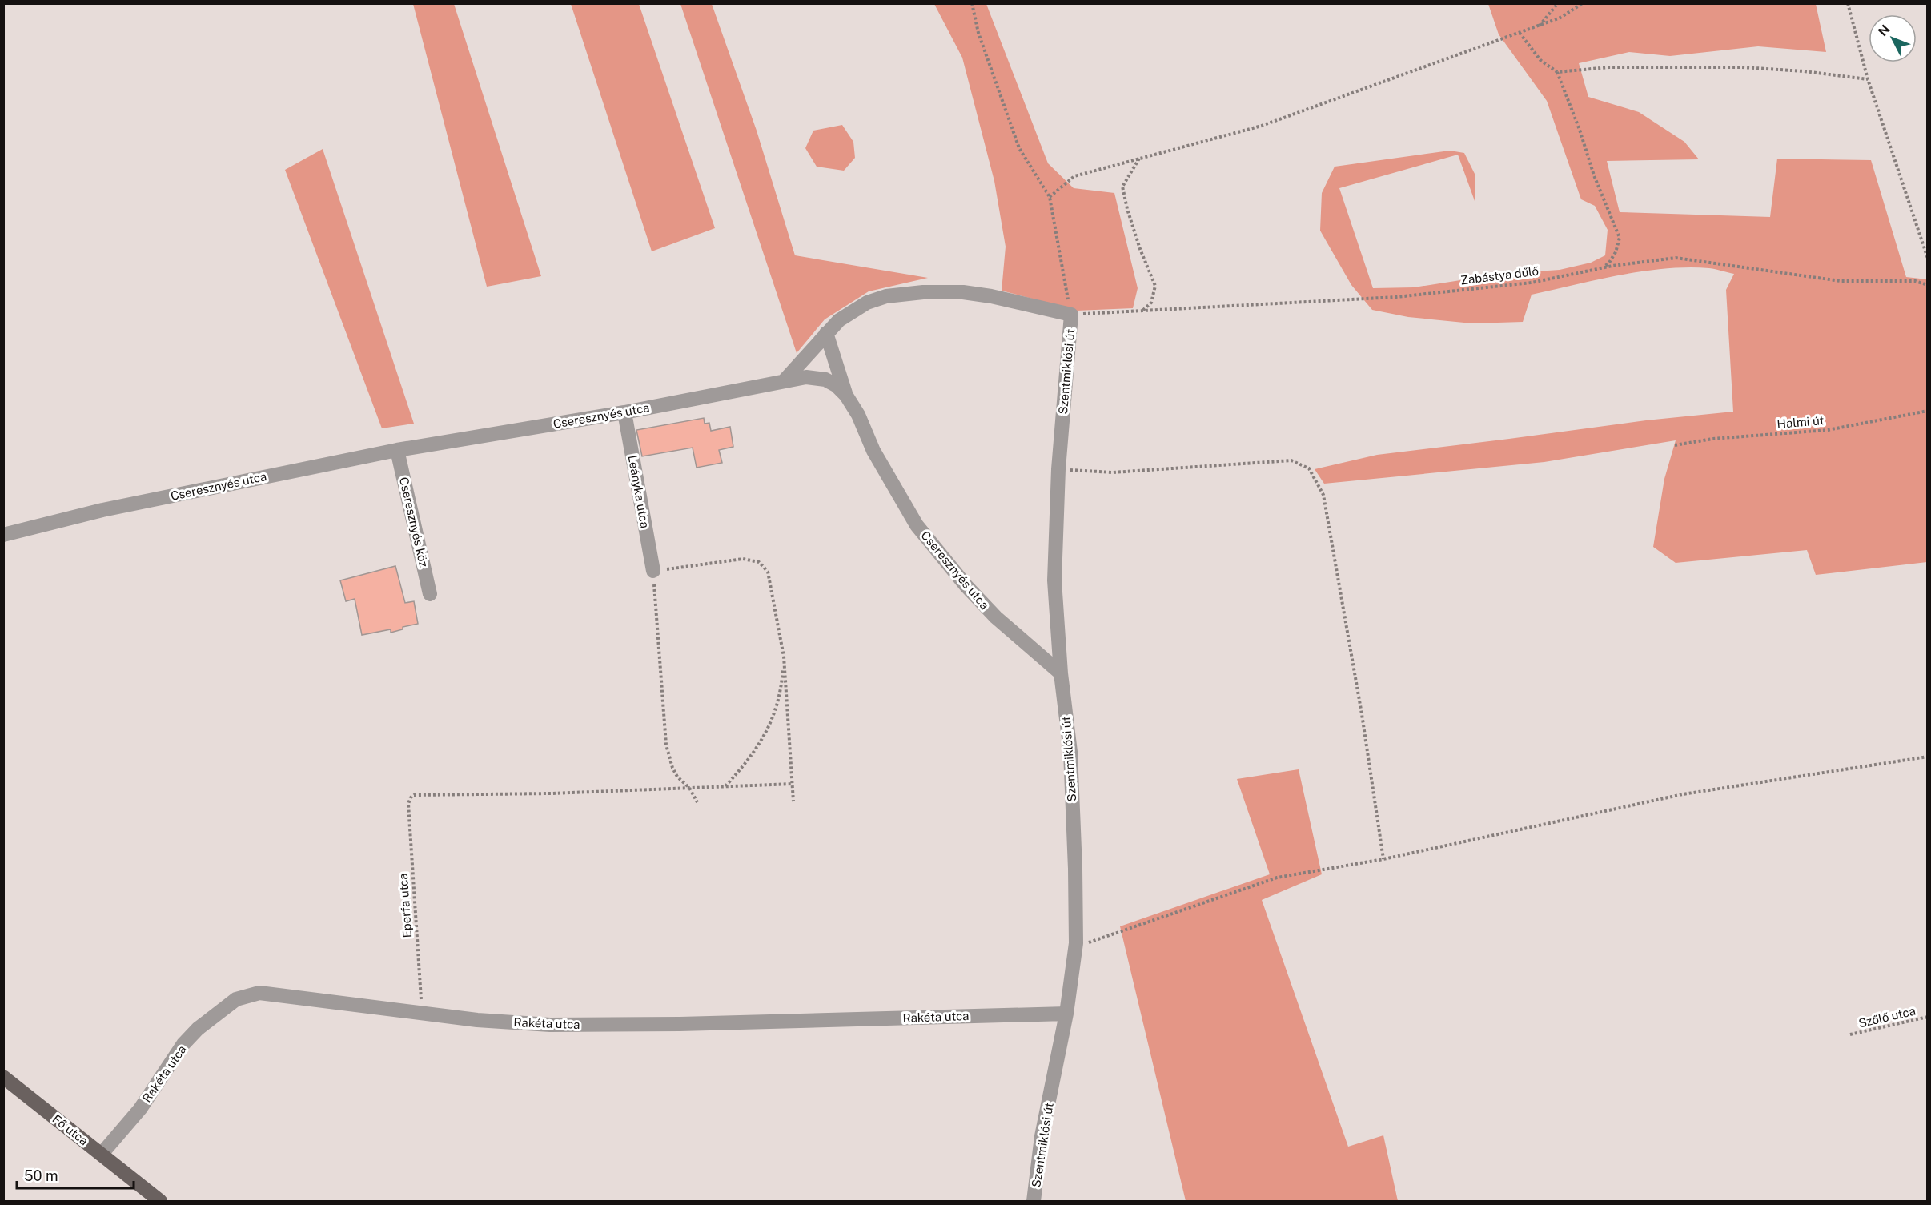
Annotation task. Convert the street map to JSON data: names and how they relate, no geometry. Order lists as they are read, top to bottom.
{
  "streets": {
    "main road": ["Fő utca"],
    "street": [
      "Szentmiklósi út",
      "Cseresznyés utca",
      "Leányka utca",
      "Cseresznyés köz",
      "Rakéta utca"
    ],
    "path": [
      "Zabástya dűlő",
      "Halmi út",
      "Eperfa utca",
      "Szőlő utca"
    ]
  },
  "crossings": [
    ["Zabástya dűlő", "Szentmiklósi út"],
    ["Szentmiklósi út", "Cseresznyés utca"],
    ["Szentmiklósi út", "Rakéta utca"],
    ["Cseresznyés utca", "Leányka utca"],
    ["Cseresznyés utca", "Cseresznyés köz"],
    ["Eperfa utca", "Rakéta utca"],
    ["Rakéta utca", "Fő utca"]
  ],
  "scale_bar": "50 m",
  "north": "top left"
}
